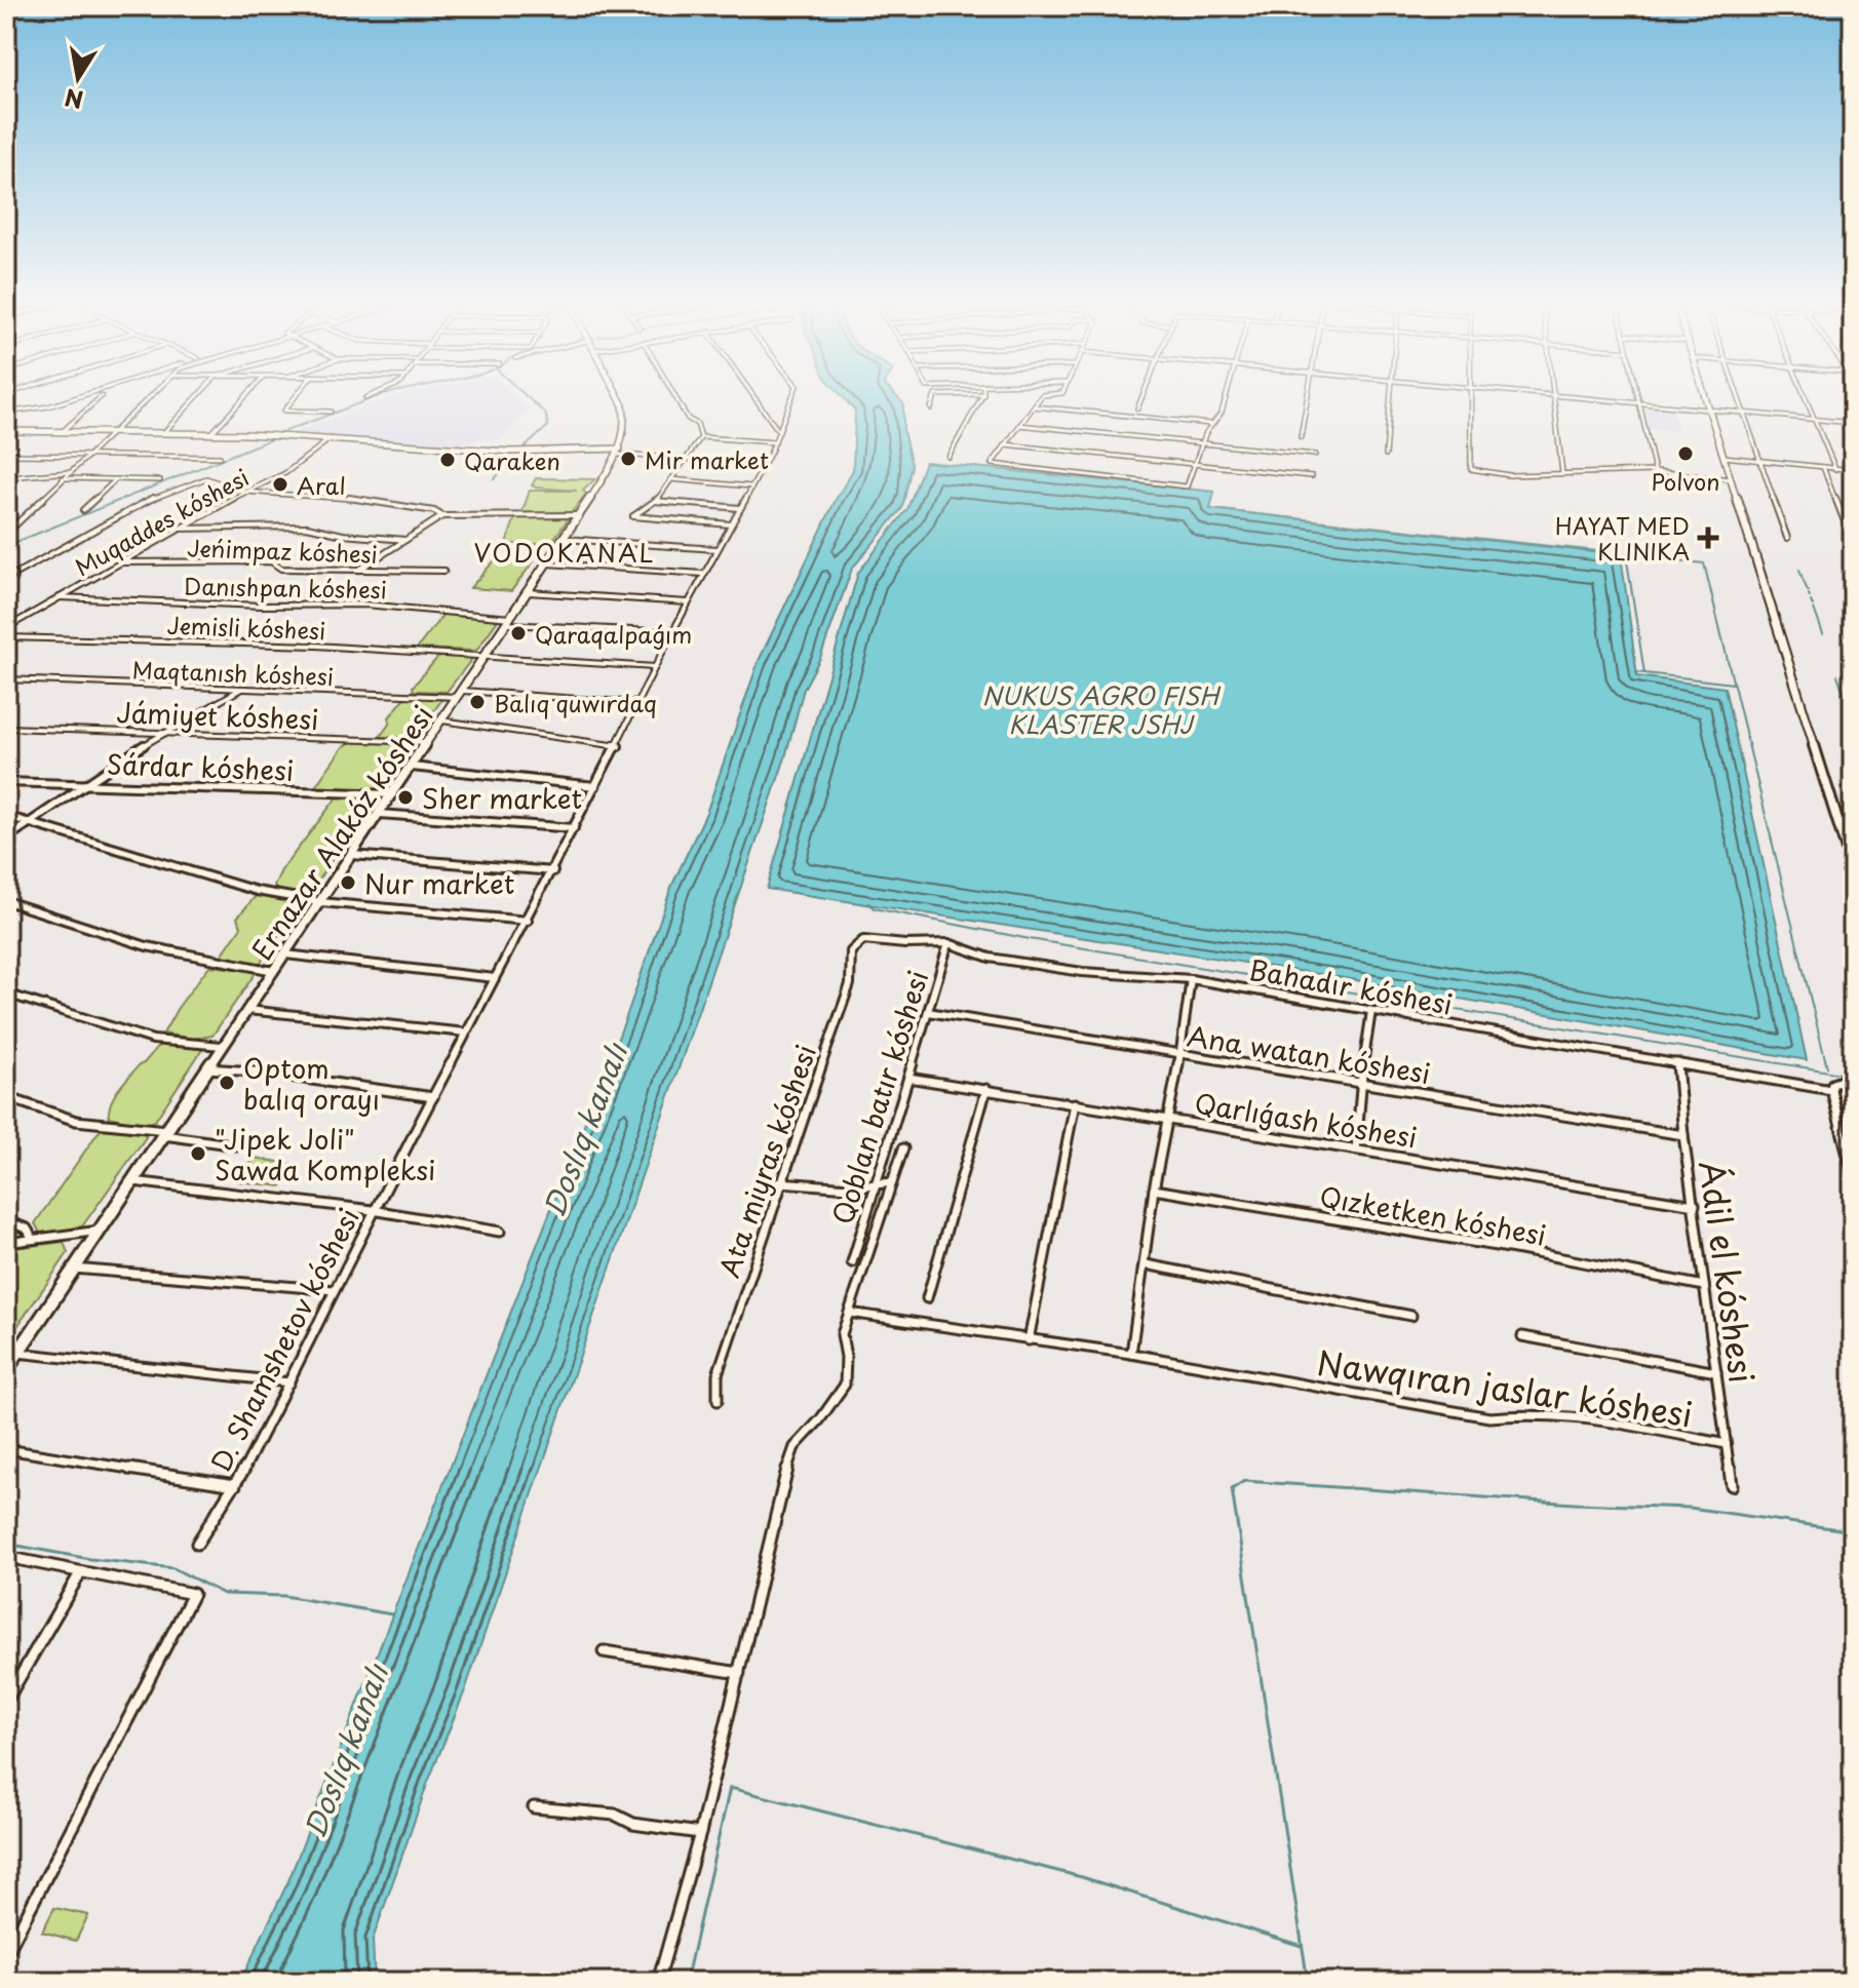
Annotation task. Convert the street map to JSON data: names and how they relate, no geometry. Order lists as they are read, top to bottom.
{
  "streets": {
    "main road": ["Ernazar Alakóz kóshesi"],
    "street": [
      "Muqaddes kóshesi",
      "Jeńimpaz kóshesi",
      "Danıshpan kóshesi",
      "Jemisli kóshesi",
      "Maqtanısh kóshesi",
      "Jámiyet kóshesi",
      "Sárdar kóshesi",
      "Bahadır kóshesi",
      "Ana watan kóshesi",
      "Qoblan batır kóshesi",
      "Qarlıǵash kóshesi",
      "Ata miyras kóshesi",
      "Qızketken kóshesi",
      "Ádil el kóshesi",
      "D. Shamshetov kóshesi",
      "Nawqıran jaslar kóshesi"
    ]
  },
  "crossings": [
    ["Muqaddes kóshesi", "Jeńimpaz kóshesi"],
    ["Muqaddes kóshesi", "Danıshpan kóshesi"],
    ["Danıshpan kóshesi", "Ernazar Alakóz kóshesi"],
    ["Danıshpan kóshesi", "D. Shamshetov kóshesi"],
    ["Jemisli kóshesi", "Ernazar Alakóz kóshesi"],
    ["Jemisli kóshesi", "D. Shamshetov kóshesi"],
    ["Maqtanısh kóshesi", "Ernazar Alakóz kóshesi"],
    ["Maqtanısh kóshesi", "D. Shamshetov kóshesi"],
    ["Jámiyet kóshesi", "Ernazar Alakóz kóshesi"],
    ["Sárdar kóshesi", "Ernazar Alakóz kóshesi"],
    ["Bahadır kóshesi", "Qoblan batır kóshesi"],
    ["Bahadır kóshesi", "Ata miyras kóshesi"],
    ["Bahadır kóshesi", "Ádil el kóshesi"],
    ["Ana watan kóshesi", "Qoblan batır kóshesi"],
    ["Ana watan kóshesi", "Ádil el kóshesi"],
    ["Qoblan batır kóshesi", "Qarlıǵash kóshesi"],
    ["Qoblan batır kóshesi", "Nawqıran jaslar kóshesi"],
    ["Qarlıǵash kóshesi", "Ádil el kóshesi"],
    ["Qızketken kóshesi", "Ádil el kóshesi"],
    ["Ádil el kóshesi", "Nawqıran jaslar kóshesi"]
  ],
  "districts": ["VODOKANAL"],
  "water": ["NUKUS AGRO FISH KLASTER JSHJ", "Doslıq kanalı"],
  "places": {
    "other": [
      "Polvon",
      "Mir market",
      "Qaraken",
      "Aral",
      "Qaraqalpaǵım",
      "Balıq quwırdaq",
      "Sher market",
      "Nur market",
      "Optom balıq orayı",
      "\"Jipek Joli\" Sawda Kompleksi"
    ],
    "health": ["HAYAT MED KLINIKA"]
  },
  "north": "bottom"
}
